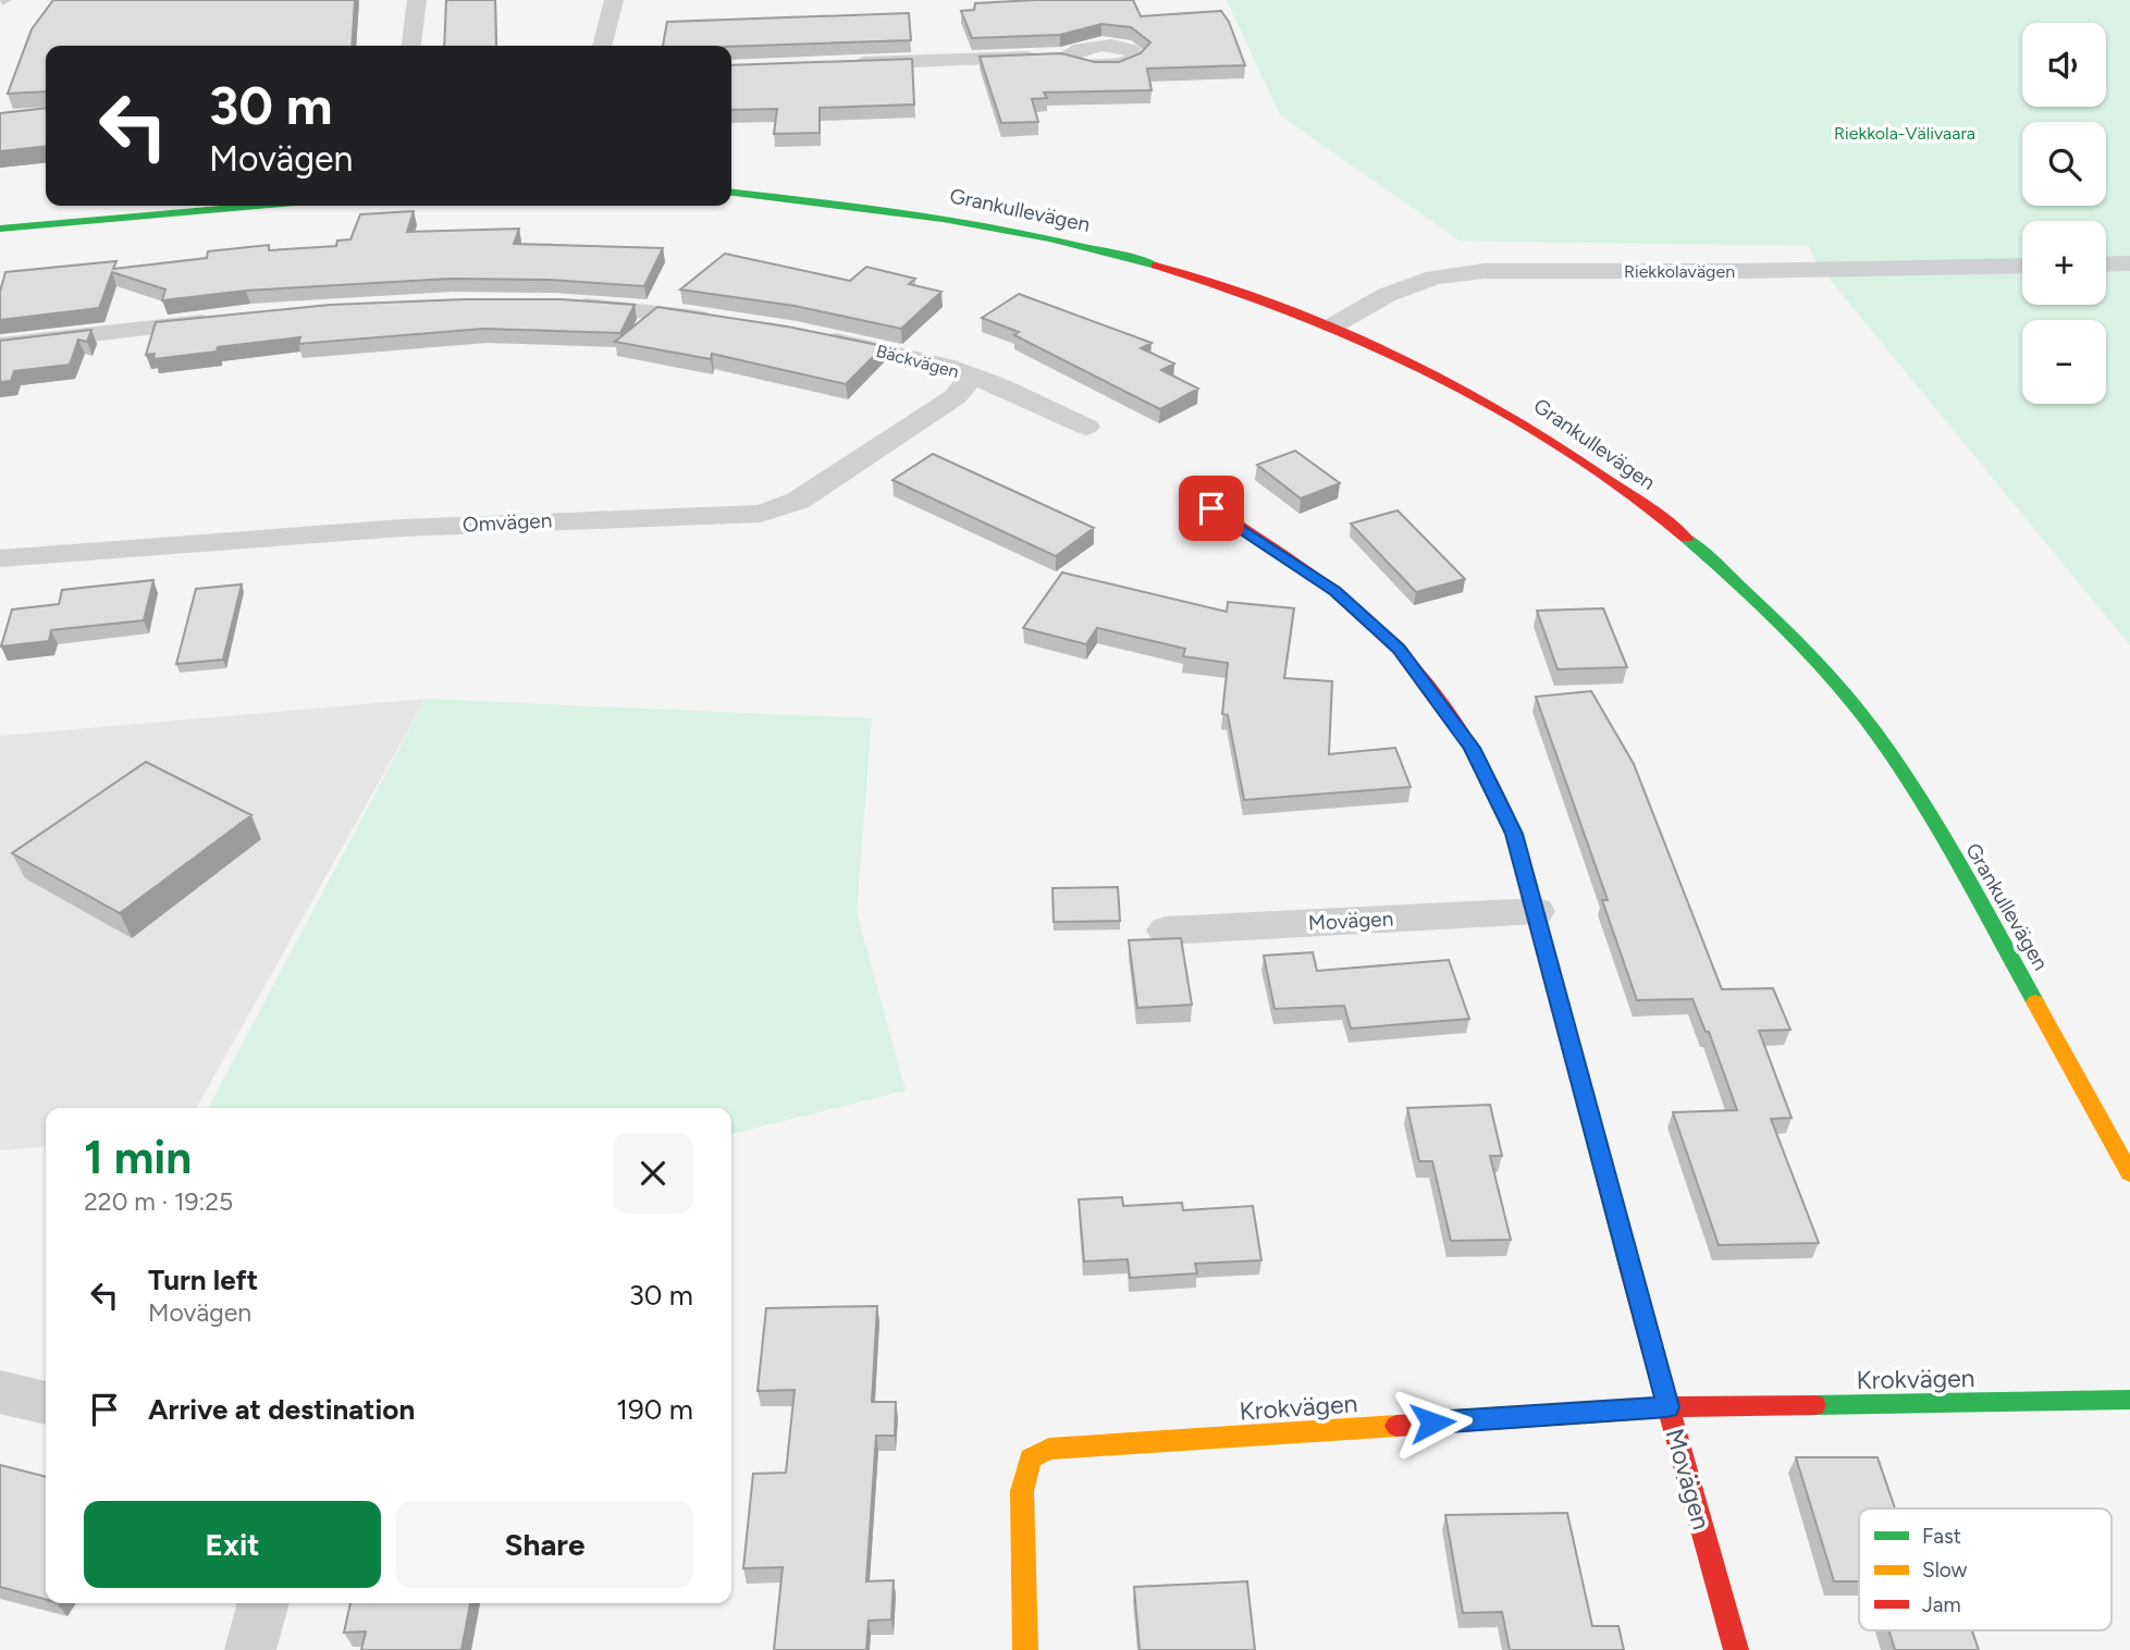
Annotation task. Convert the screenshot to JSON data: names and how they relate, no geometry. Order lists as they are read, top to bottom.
{
  "streets": {
    "street": [
      "Grankullevägen",
      "Riekkolavägen",
      "Bäckvägen",
      "Omvägen",
      "Movägen",
      "Krokvägen"
    ]
  },
  "crossings": [
    ["Grankullevägen", "Riekkolavägen"],
    ["Bäckvägen", "Omvägen"],
    ["Movägen", "Krokvägen"]
  ],
  "parks": ["Riekkola-Välivaara"],
  "legend": ["Fast", "Slow", "Jam"],
  "page": {
    "map_buttons": ["+", "−"],
    "turn": ["30 m", "Movägen"],
    "heading": ["1 min", "220 m · 19:25"],
    "list": [
      {
        "name": "Turn left",
        "note": "Movägen",
        "value": "30 m"
      },
      {
        "name": "Arrive at destination",
        "value": "190 m"
      }
    ],
    "buttons": ["Exit", "Share"]
  }
}
